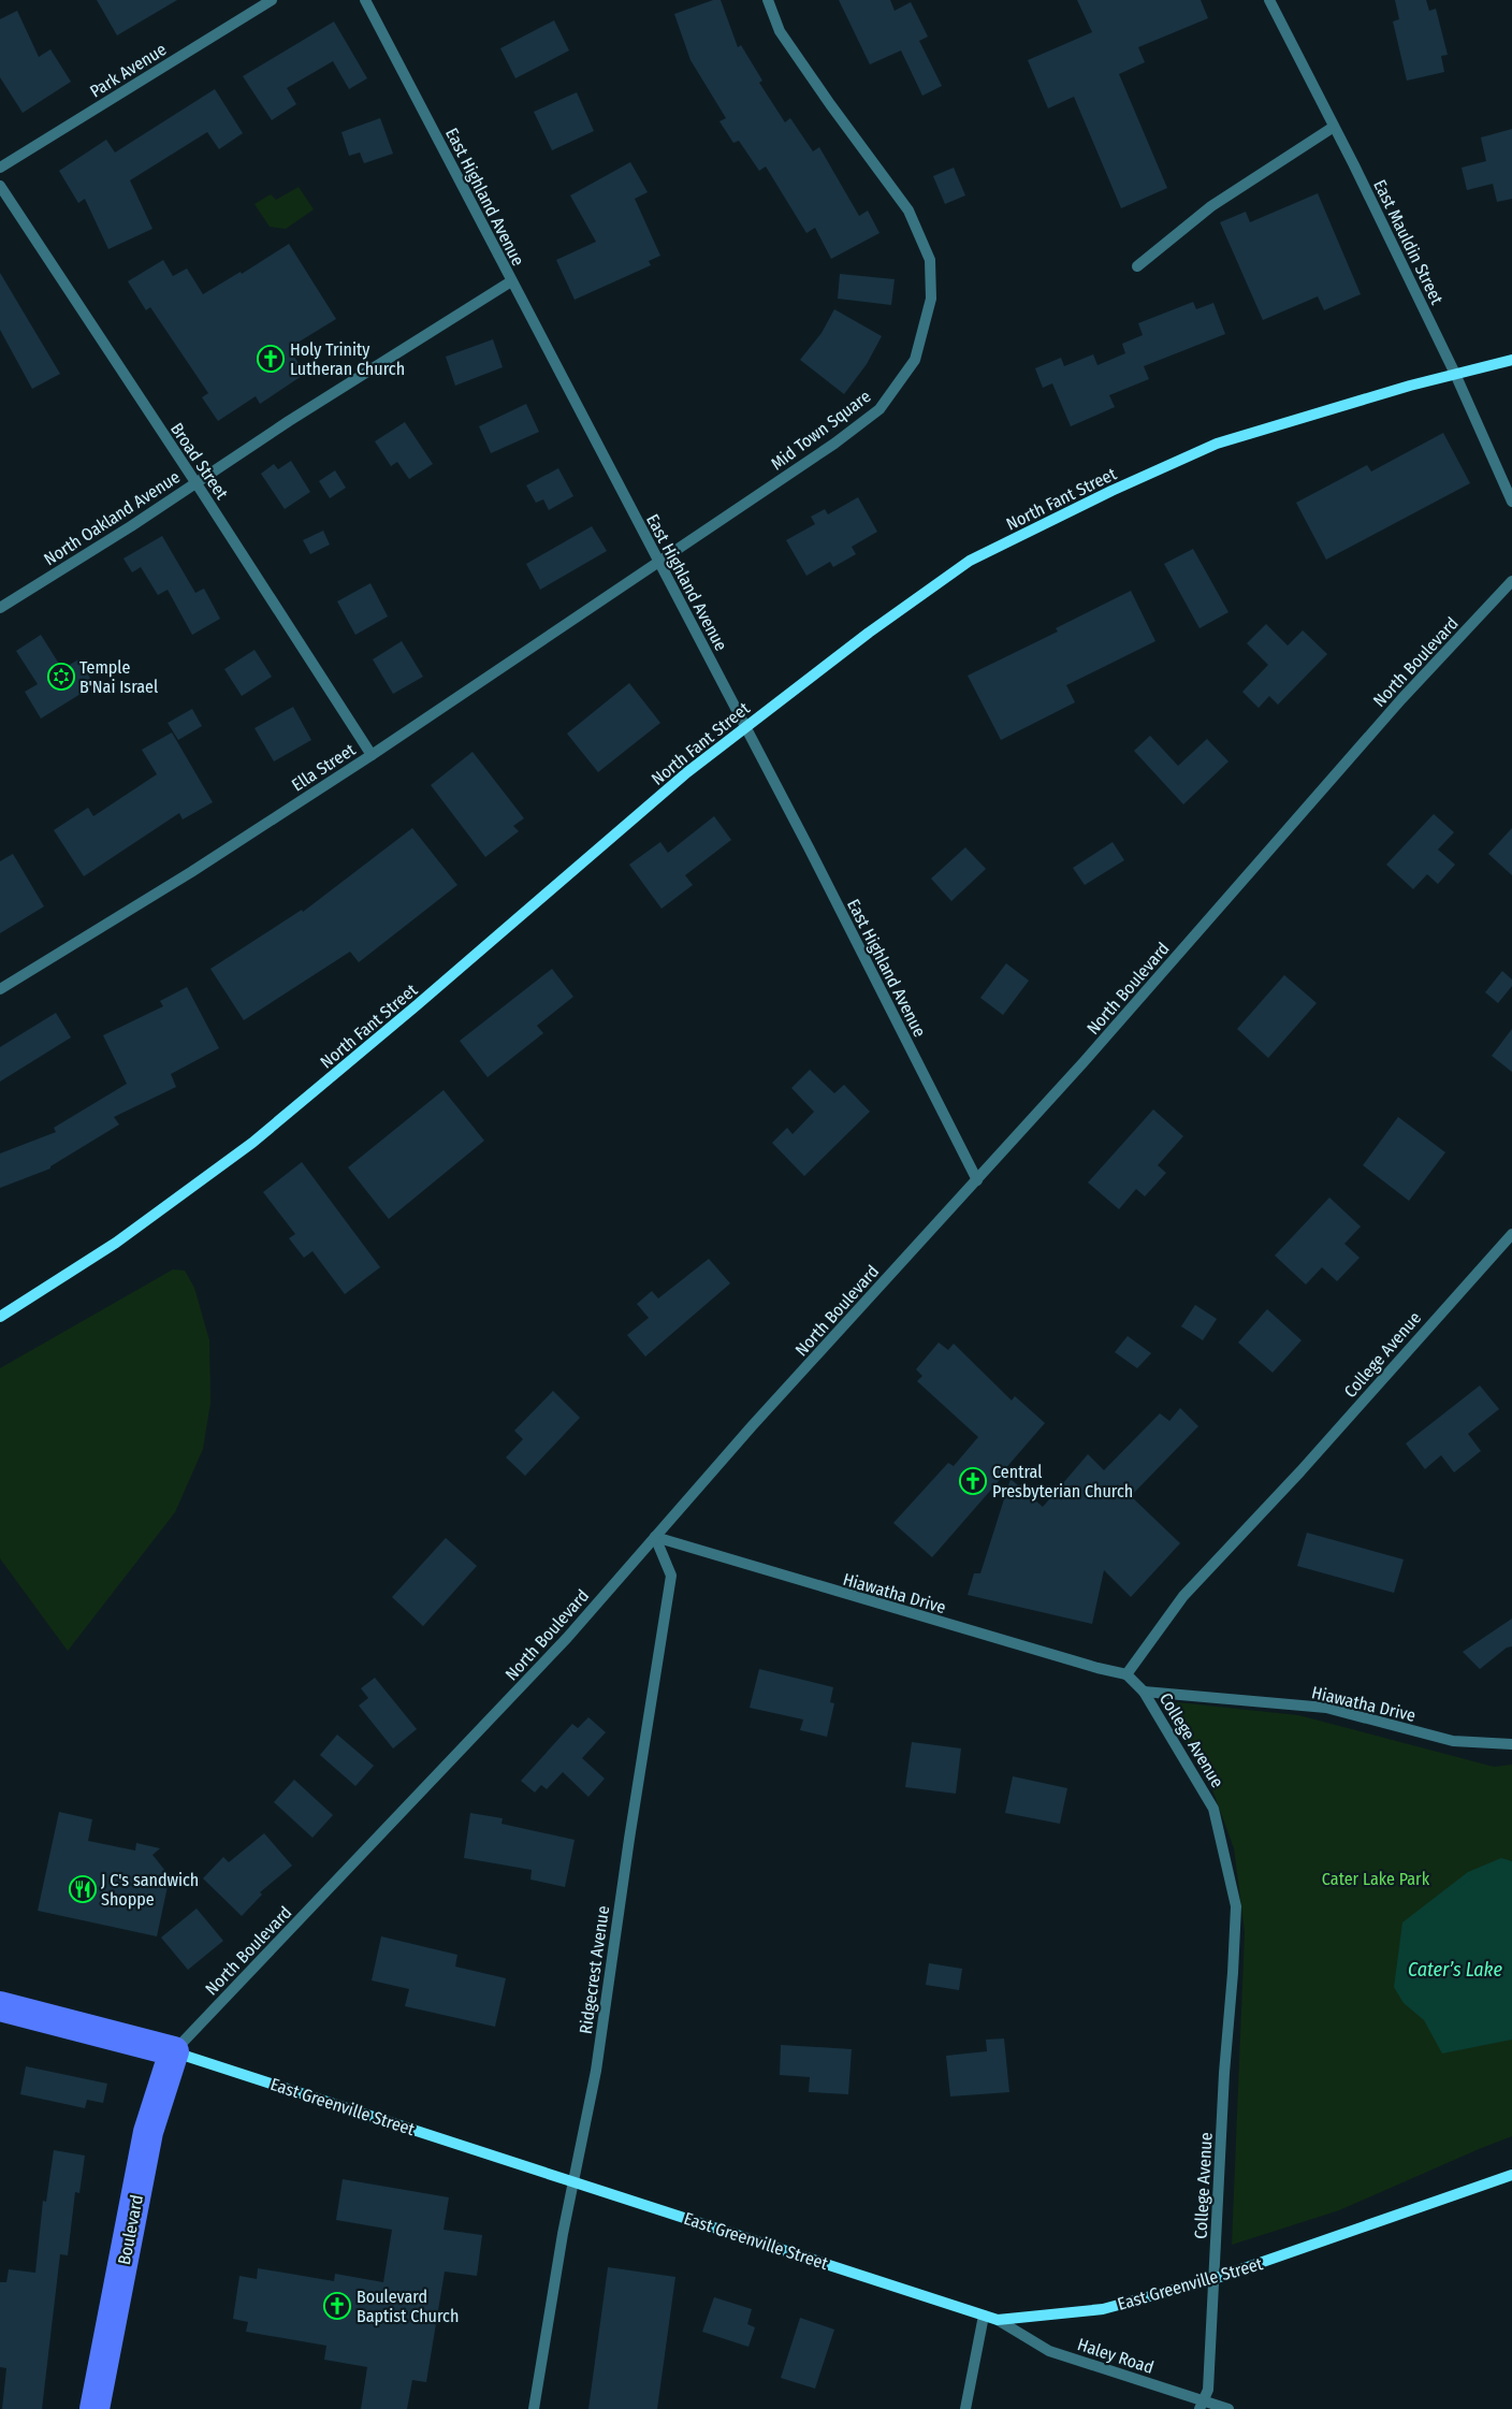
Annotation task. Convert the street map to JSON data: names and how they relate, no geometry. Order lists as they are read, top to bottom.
{
  "streets": {
    "main road": ["North Fant Street", "East Greenville Street", "Boulevard"],
    "street": [
      "Park Avenue",
      "East Highland Avenue",
      "East Mauldin Street",
      "Mid Town Square",
      "Broad Street",
      "North Oakland Avenue",
      "North Boulevard",
      "Ella Street",
      "College Avenue",
      "Hiawatha Drive",
      "Ridgecrest Avenue",
      "Haley Road"
    ]
  },
  "crossings": [
    ["East Highland Avenue", "Mid Town Square"],
    ["East Highland Avenue", "North Fant Street"],
    ["East Highland Avenue", "North Oakland Avenue"],
    ["East Highland Avenue", "North Boulevard"],
    ["East Highland Avenue", "Ella Street"],
    ["East Mauldin Street", "North Fant Street"],
    ["Mid Town Square", "Ella Street"],
    ["Broad Street", "North Oakland Avenue"],
    ["Broad Street", "Ella Street"],
    ["North Boulevard", "Hiawatha Drive"],
    ["North Boulevard", "Ridgecrest Avenue"],
    ["North Boulevard", "East Greenville Street"],
    ["North Boulevard", "Boulevard"],
    ["College Avenue", "Hiawatha Drive"],
    ["College Avenue", "East Greenville Street"],
    ["College Avenue", "Haley Road"],
    ["Hiawatha Drive", "Ridgecrest Avenue"],
    ["Ridgecrest Avenue", "East Greenville Street"],
    ["East Greenville Street", "Boulevard"],
    ["East Greenville Street", "Haley Road"]
  ],
  "water": ["Cater’s Lake"],
  "parks": ["Cater Lake Park"],
  "places": {
    "church": ["Holy Trinity Lutheran Church", "Central Presbyterian Church", "Boulevard Baptist Church"],
    "synagogue": ["Temple B'Nai Israel"],
    "restaurant": ["J C's sandwich Shoppe"]
  }
}
